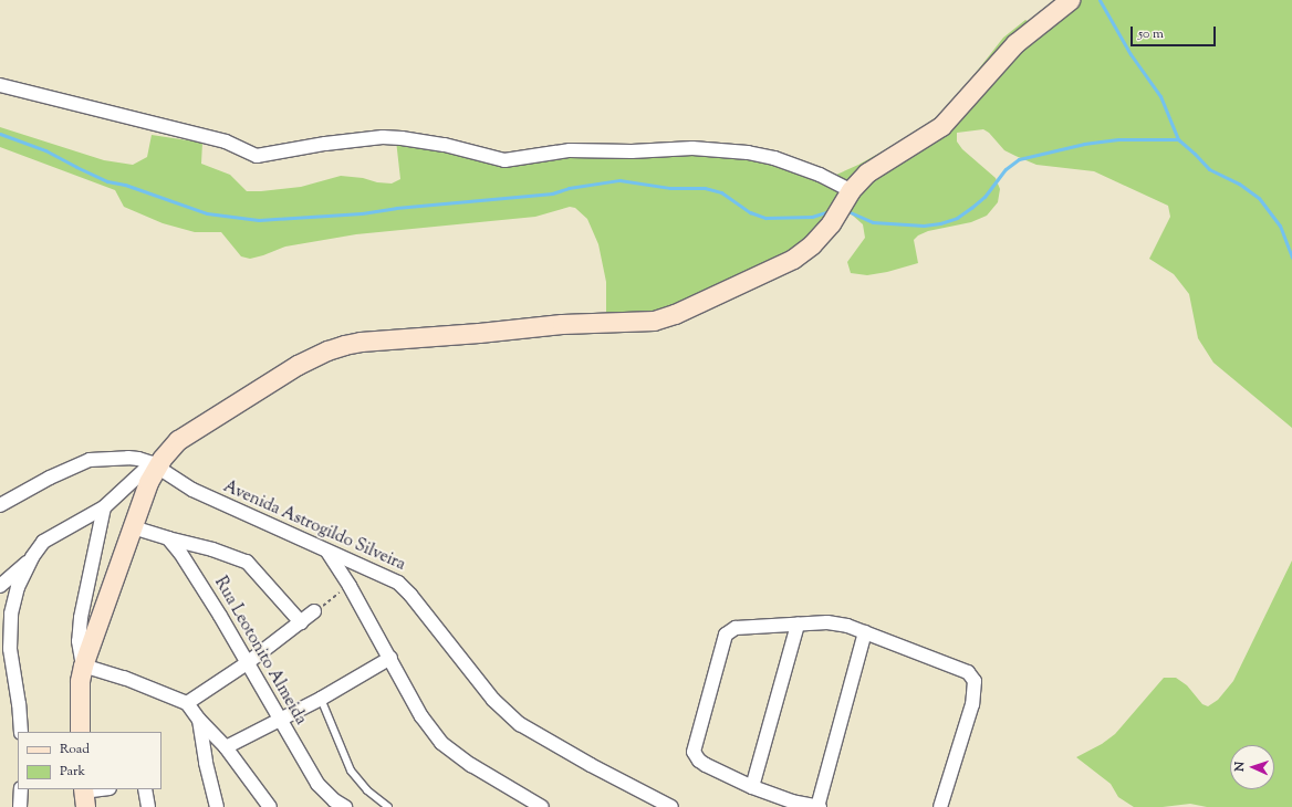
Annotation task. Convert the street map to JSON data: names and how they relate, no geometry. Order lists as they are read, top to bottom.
{
  "streets": {
    "street": ["Avenida Astrogildo Silveira", "Rua Leotonito Almeida"]
  },
  "legend": ["Road", "Park"],
  "scale_bar": "50 m",
  "north": "left"
}
